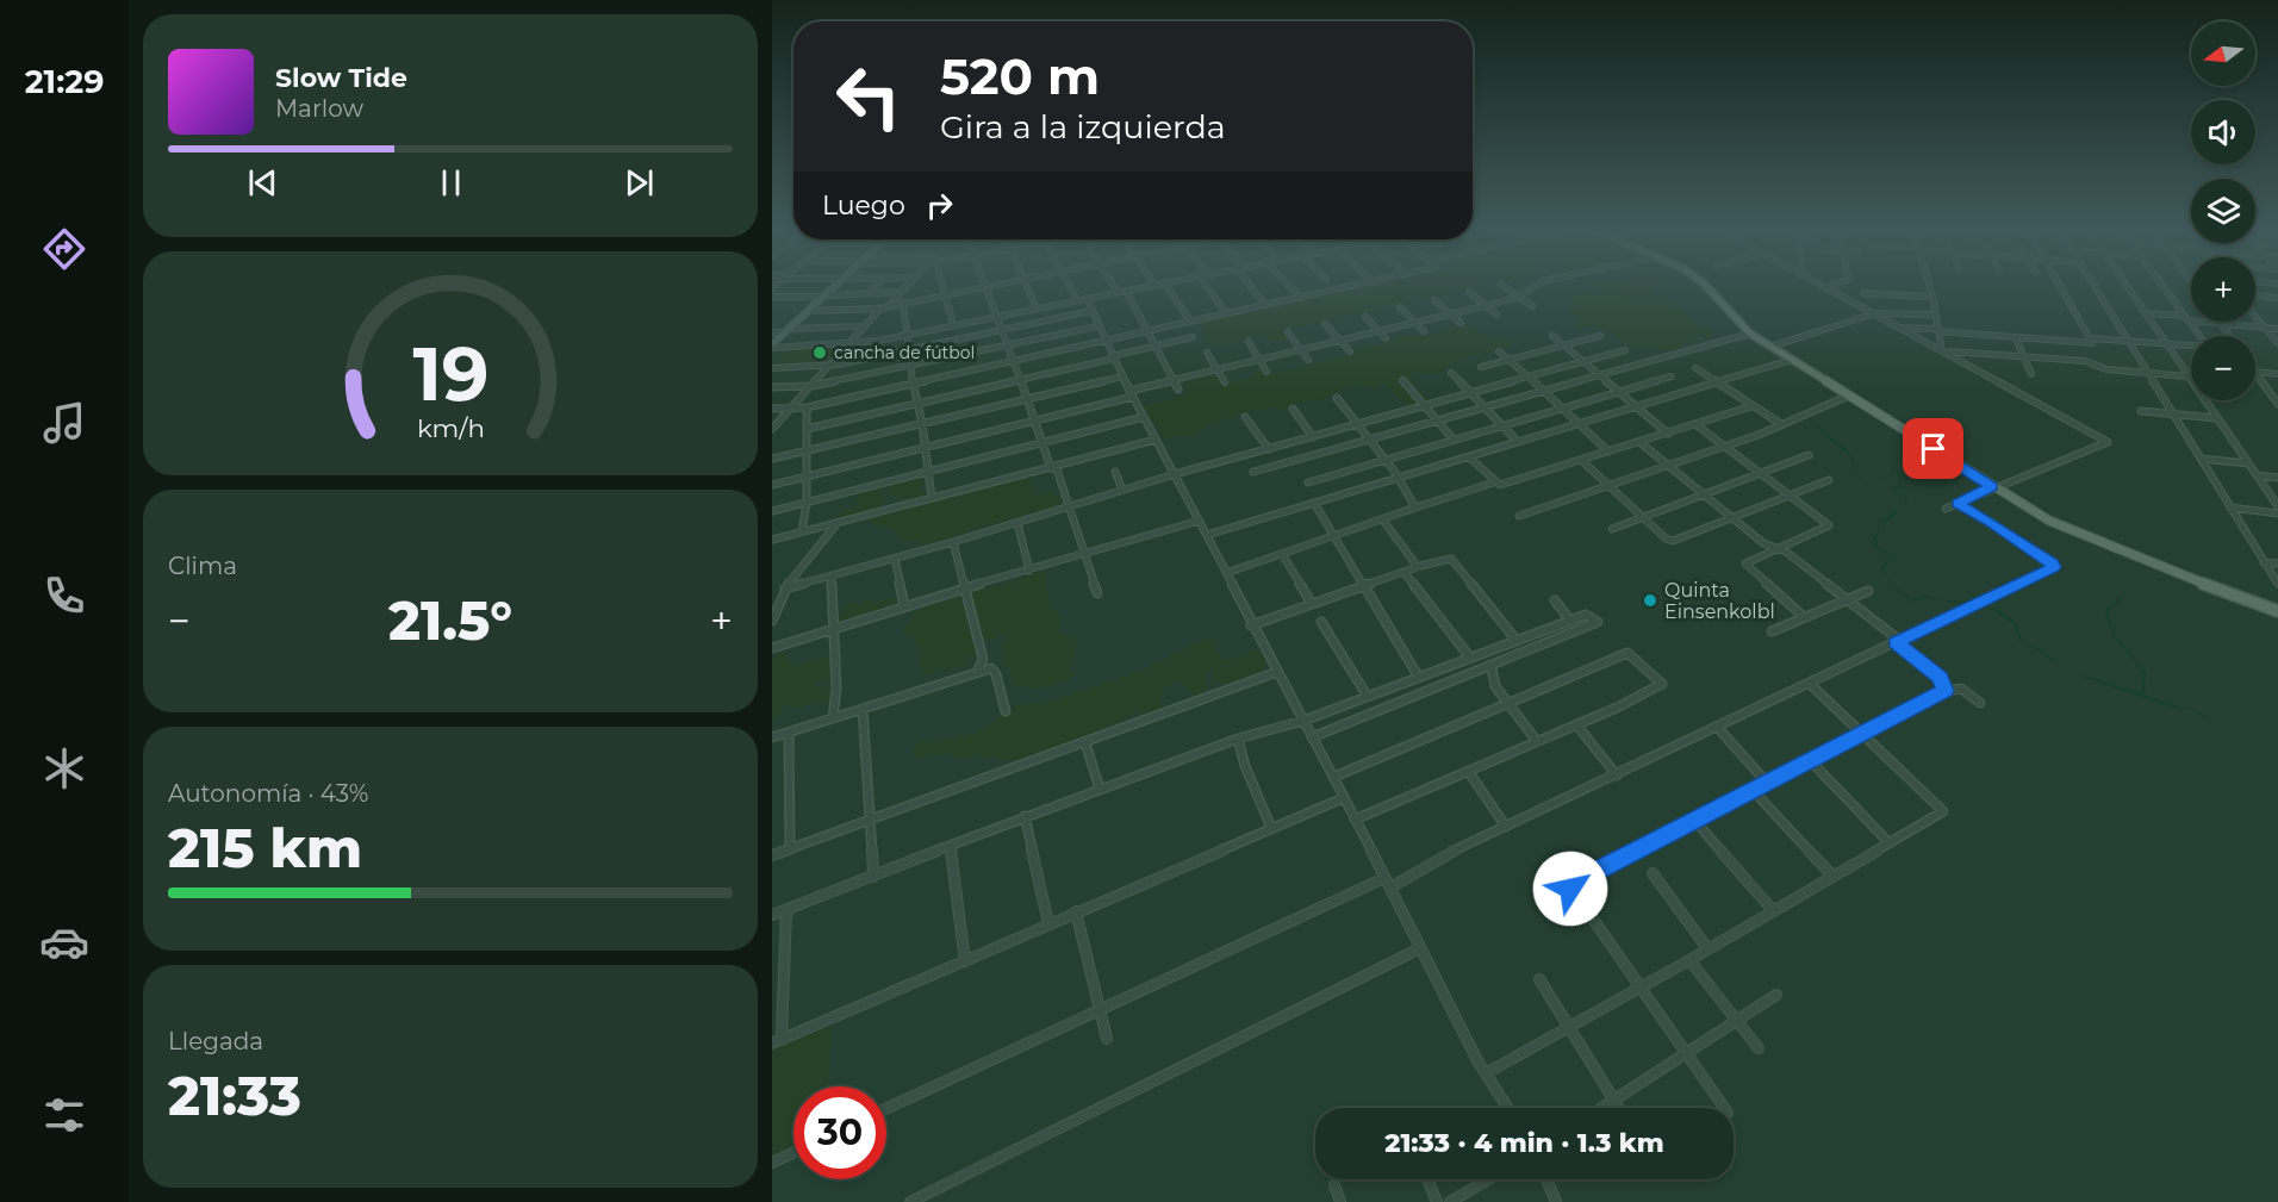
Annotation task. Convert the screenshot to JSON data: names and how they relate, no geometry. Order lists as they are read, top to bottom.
{
  "places": ["cancha de fútbol", "Quinta Einsenkolbl"],
  "north": "left",
  "page": {
    "tabs": "21:29",
    "map_buttons": ["+", "−"],
    "turn": ["520 m", "Gira a la izquierda"],
    "song": ["Slow Tide", "Marlow"],
    "then": "Luego",
    "tile": [
      "Clima",
      ["Autonomía · 43%", "215 km"],
      ["Llegada", "21:33"]
    ],
    "heat": ["−", "21.5°", "+"],
    "limit": "30",
    "trip": "21:33 · 4 min · 1.3 km",
    "gauge": ["19", "km/h"]
  }
}
